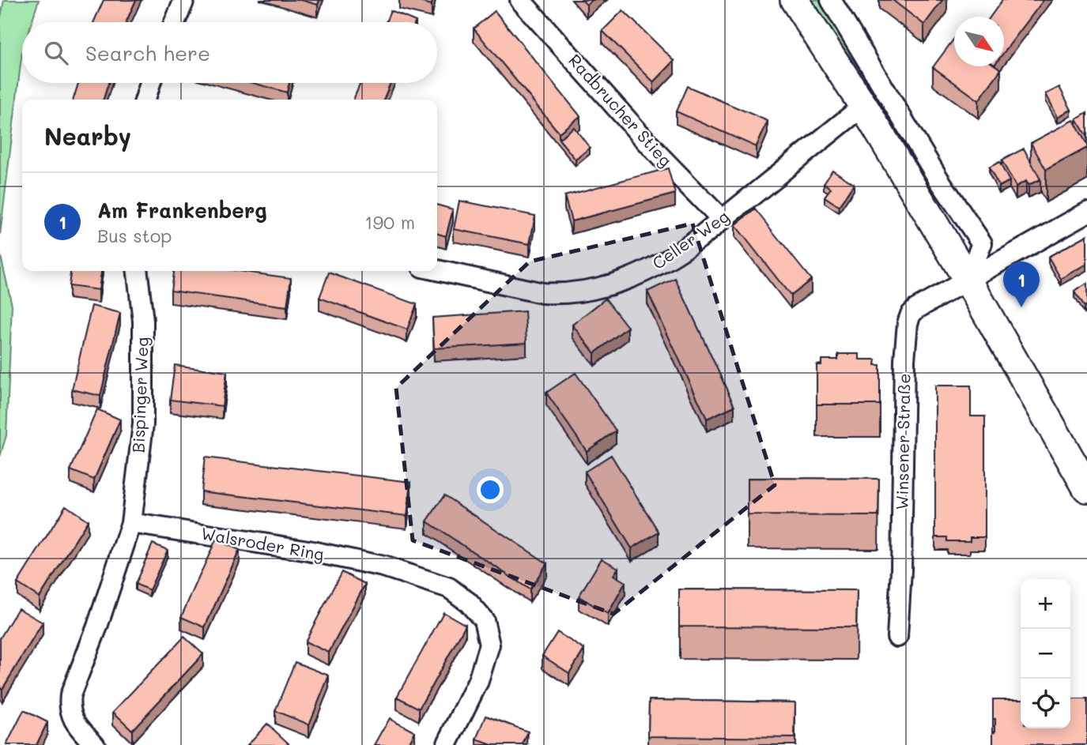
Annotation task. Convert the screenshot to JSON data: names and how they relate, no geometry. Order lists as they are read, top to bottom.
{
  "streets": {
    "street": [
      "Radbrucher Stieg",
      "Celler Weg",
      "Bispinger Weg",
      "Winsener Straße",
      "Walsroder Ring"
    ]
  },
  "crossings": [
    ["Radbrucher Stieg", "Celler Weg"],
    ["Bispinger Weg", "Walsroder Ring"]
  ],
  "north": "bottom right",
  "page": {
    "search": "Search here",
    "heading": "Nearby",
    "list": [
      {
        "mark": "1",
        "name": "Am Frankenberg",
        "note": "Bus stop",
        "value": "190 m"
      }
    ],
    "pins": "1",
    "map_buttons": ["+", "−"]
  }
}
